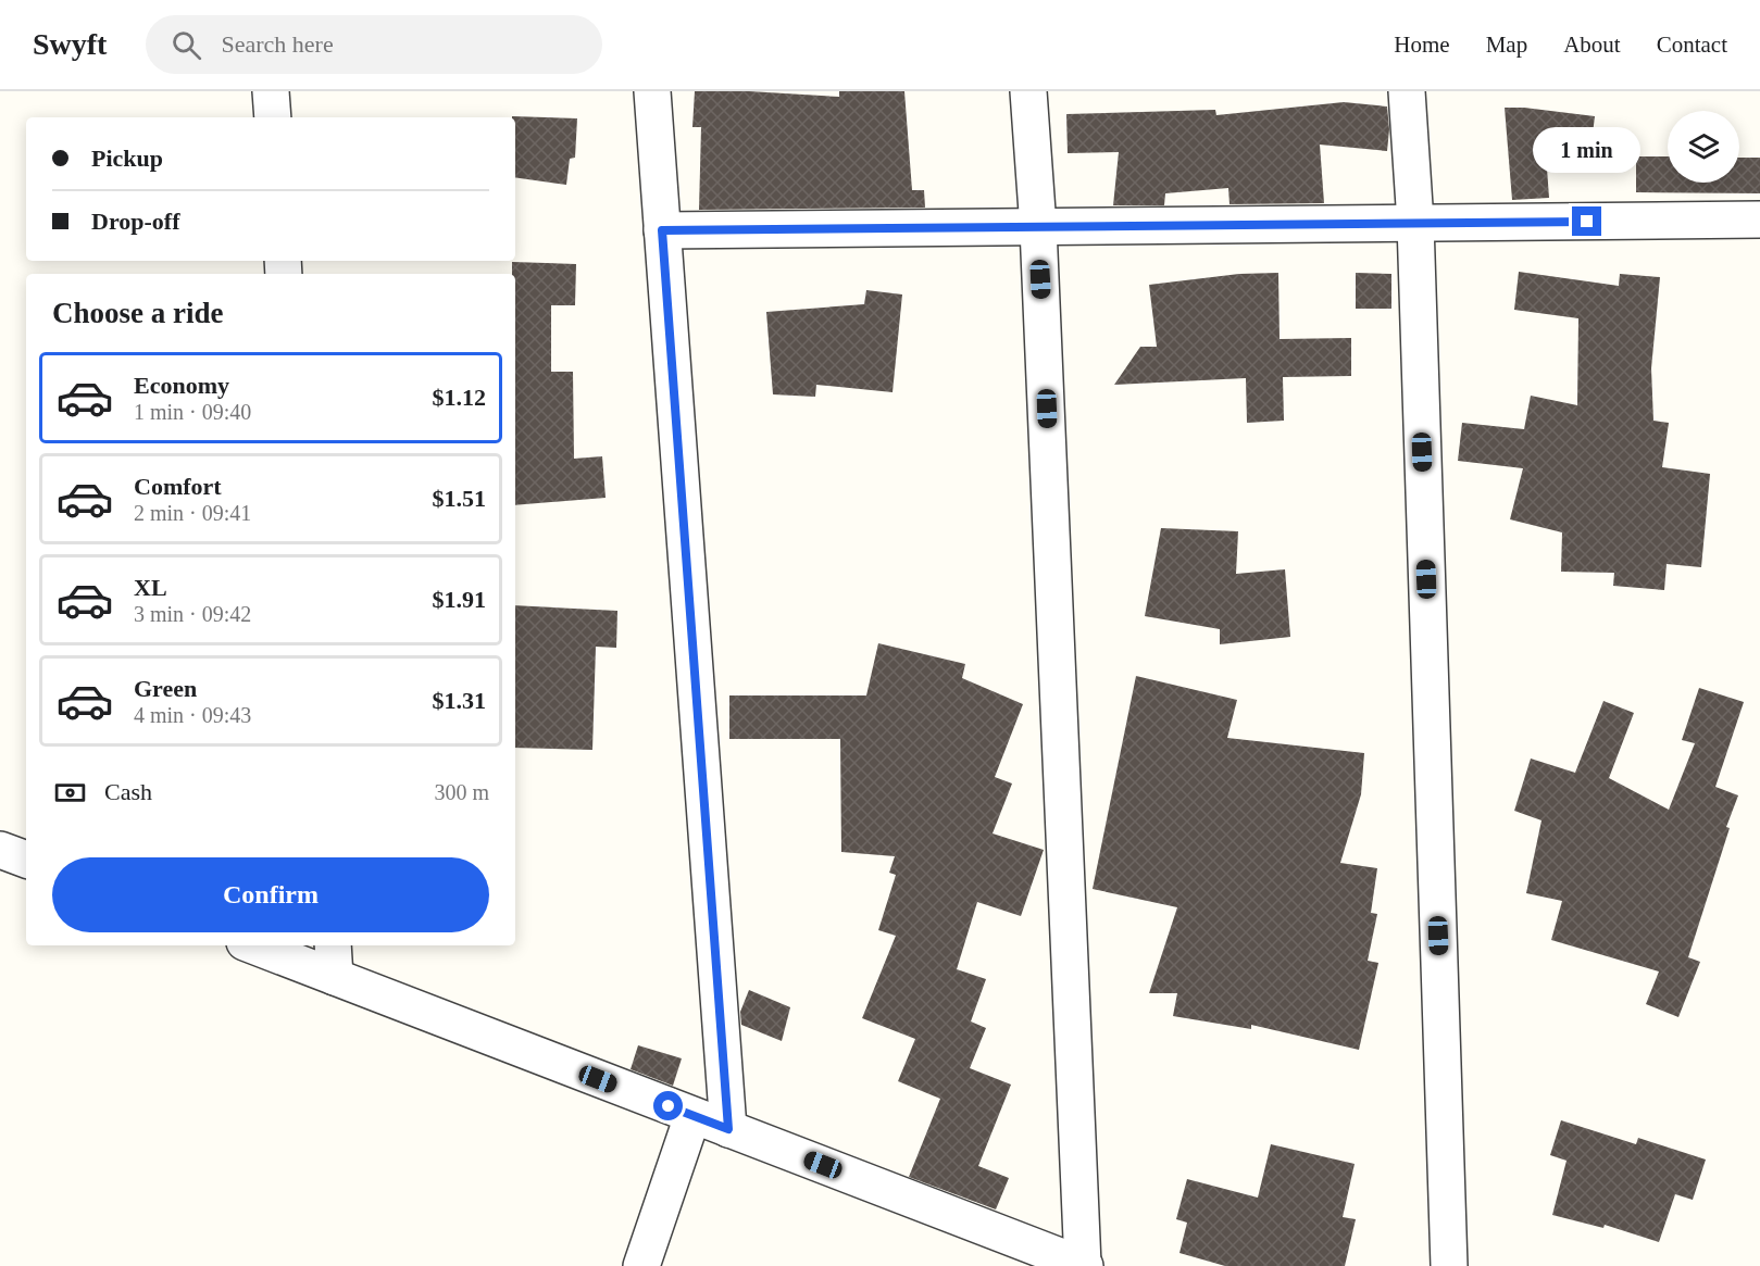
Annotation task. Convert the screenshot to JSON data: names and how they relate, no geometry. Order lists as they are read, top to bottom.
{
  "page": {
    "header": "Swyft",
    "search": "Search here",
    "nav": [
      "Home",
      "Map",
      "About",
      "Contact"
    ],
    "banner": ["Pickup", "Drop-off"],
    "bubble": "1 min",
    "heading": "Choose a ride",
    "list": [
      {
        "name": "Economy",
        "note": "1 min · 09:40",
        "value": "$1.12"
      },
      {
        "name": "Comfort",
        "note": "2 min · 09:41",
        "value": "$1.51"
      },
      {
        "name": "XL",
        "note": "3 min · 09:42",
        "value": "$1.91"
      },
      {
        "name": "Green",
        "note": "4 min · 09:43",
        "value": "$1.31"
      }
    ],
    "pay": ["Cash", "300 m"],
    "buttons": "Confirm"
  }
}
